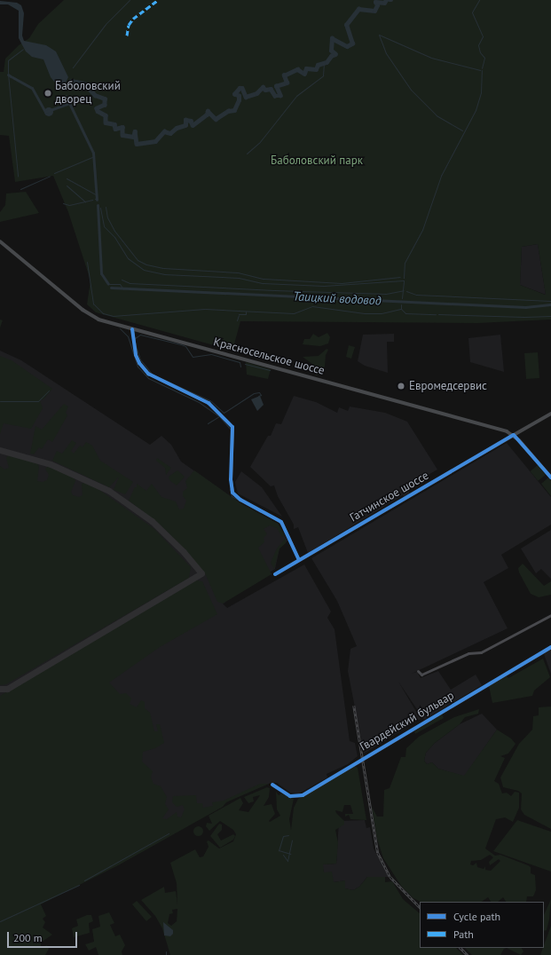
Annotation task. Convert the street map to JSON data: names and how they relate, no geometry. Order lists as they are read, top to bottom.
{
  "streets": {
    "main road": ["Красносельское шоссе"],
    "street": ["Гатчинское шоссе", "Гвардейский бульвар"]
  },
  "crossings": [
    ["Красносельское шоссе", "Гатчинское шоссе"]
  ],
  "water": ["Таицкий водовод"],
  "parks": ["Баболовский парк"],
  "places": ["Баболовский дворец", "Евромедсервис"],
  "legend": ["Cycle path", "Path"],
  "scale_bar": "200 m"
}
